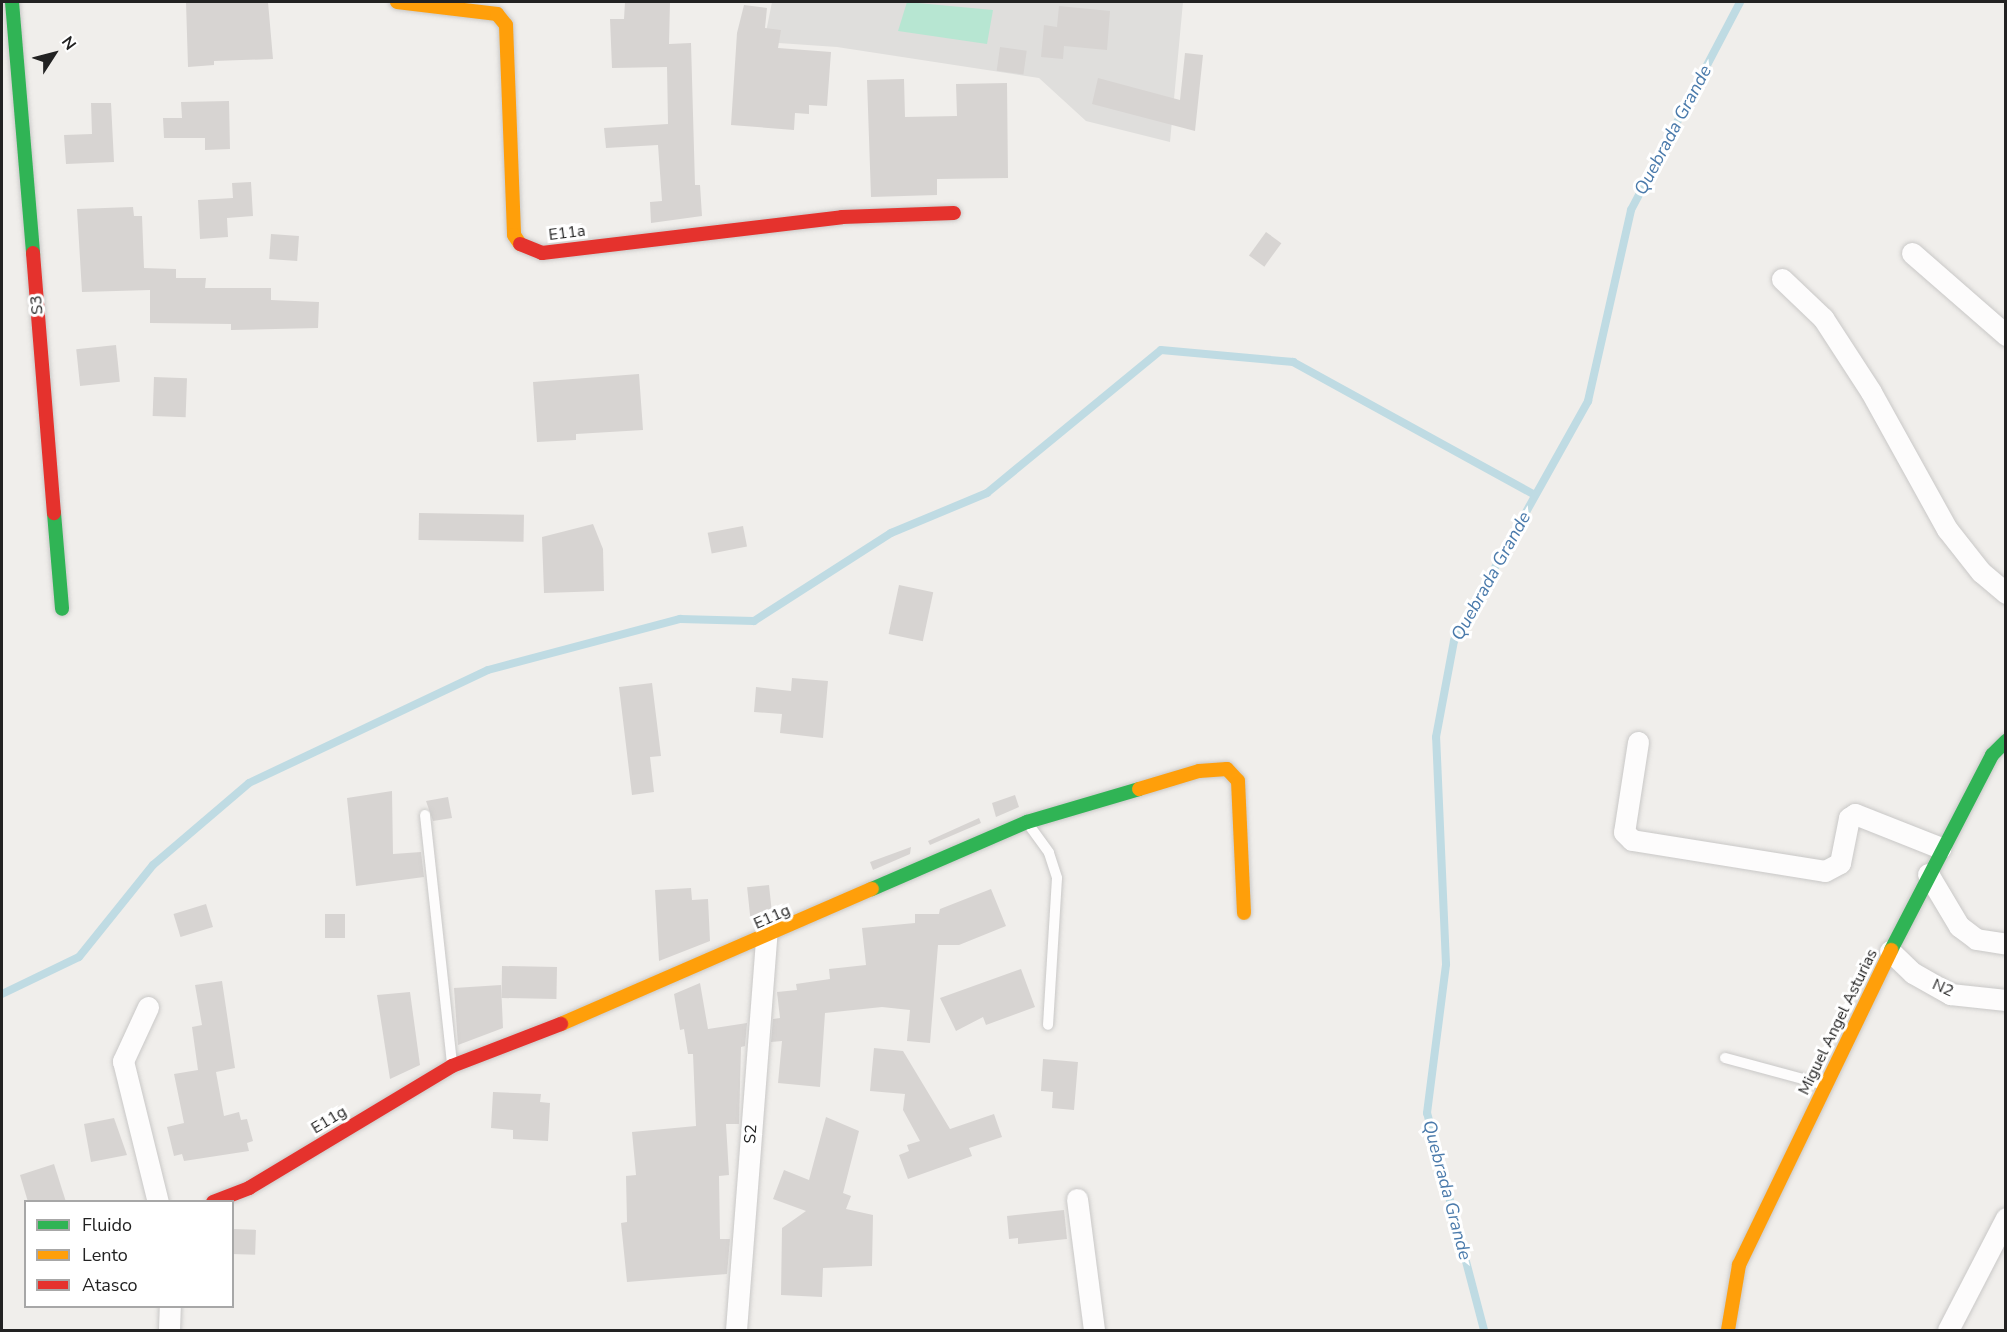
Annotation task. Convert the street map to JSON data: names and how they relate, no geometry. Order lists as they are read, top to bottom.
{
  "streets": {
    "street": [
      "E11a",
      "S3",
      "E11g",
      "N2",
      "Miguel Angel Asturias",
      "S2"
    ]
  },
  "crossings": [
    ["E11g", "S2"],
    ["N2", "Miguel Angel Asturias"]
  ],
  "water": ["Quebrada Grande"],
  "legend": ["Fluido", "Lento", "Atasco"],
  "north": "top right"
}
